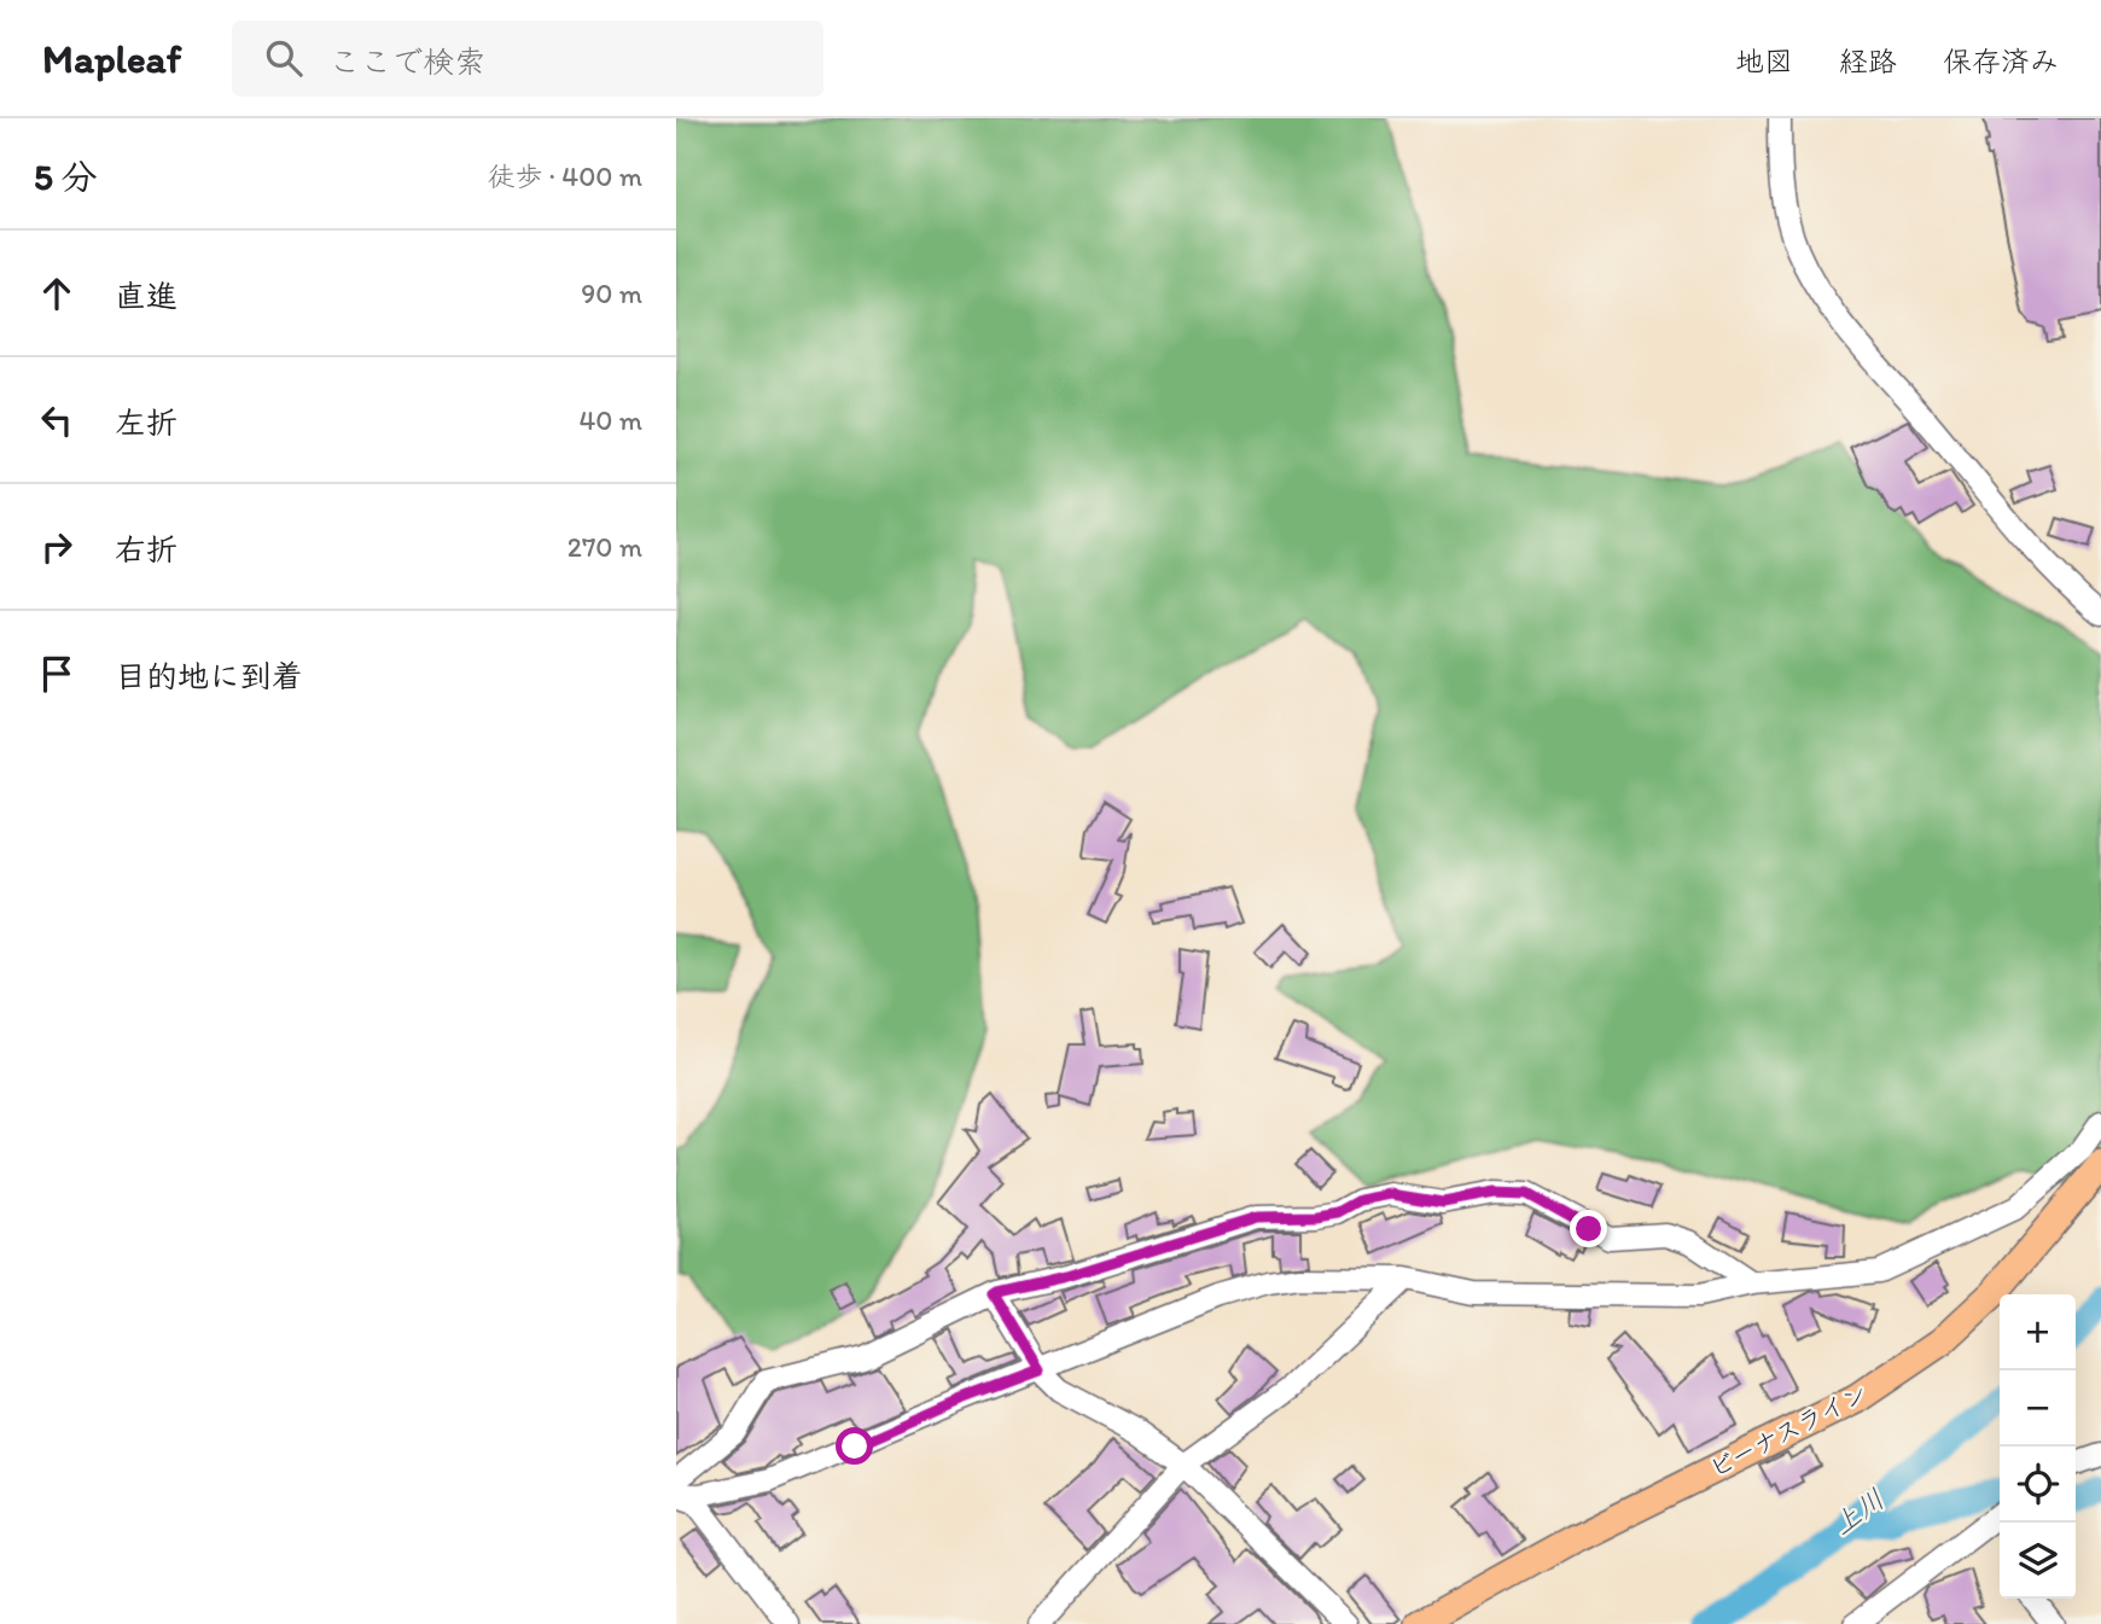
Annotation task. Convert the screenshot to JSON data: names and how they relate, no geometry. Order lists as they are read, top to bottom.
{
  "streets": {
    "main road": ["ビーナスライン"]
  },
  "water": ["上川"],
  "page": {
    "header": "Mapleaf",
    "search": "ここで検索",
    "nav": ["地図", "経路", "保存済み"],
    "heading": ["5 分", "徒歩 · 400 m"],
    "list": [
      ["直進", "90 m"],
      ["左折", "40 m"],
      ["右折", "270 m"],
      "目的地に到着"
    ],
    "map_buttons": ["+", "−"]
  }
}
